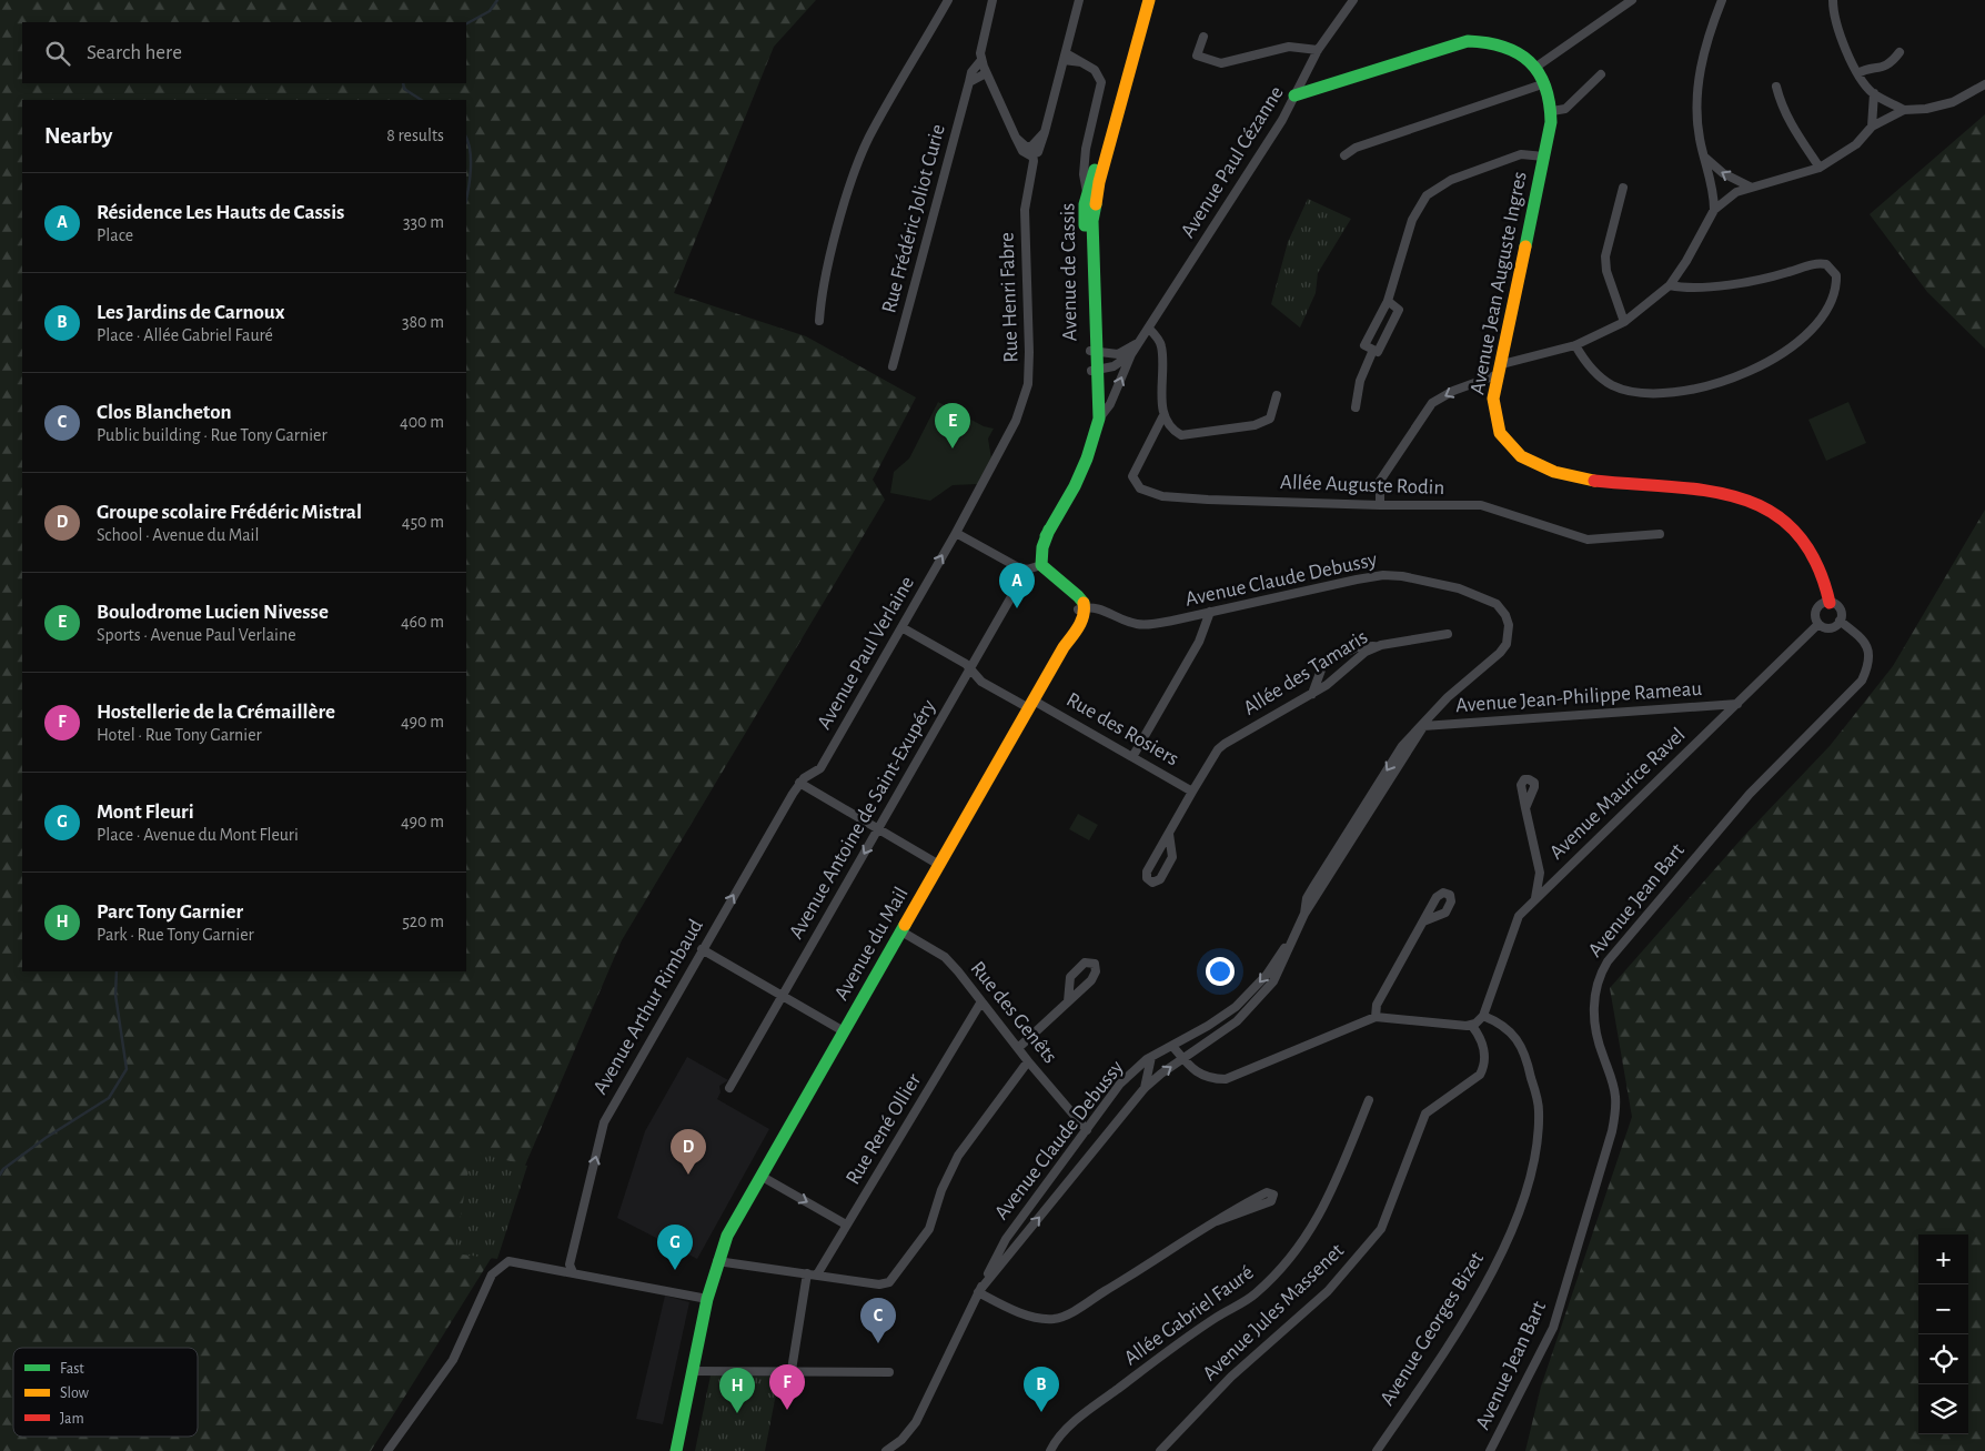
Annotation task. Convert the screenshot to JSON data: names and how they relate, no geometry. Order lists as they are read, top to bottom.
{
  "streets": {
    "main road": ["Avenue de Cassis", "Avenue Jean Auguste Ingres", "Avenue du Mail"],
    "street": [
      "Avenue Paul Cézanne",
      "Rue Frédéric Joliot Curie",
      "Rue Henri Fabre",
      "Allée Auguste Rodin",
      "Avenue Claude Debussy",
      "Avenue Paul Verlaine",
      "Allée des Tamaris",
      "Avenue Jean-Philippe Rameau",
      "Rue des Rosiers",
      "Avenue Maurice Ravel",
      "Avenue Antoine de Saint-Exupéry",
      "Avenue Jean Bart",
      "Avenue Arthur Rimbaud",
      "Rue des Genêts",
      "Rue René Ollier",
      "Avenue Jules Massenet",
      "Allée Gabriel Fauré",
      "Avenue Georges Bizet"
    ]
  },
  "crossings": [
    ["Avenue Paul Cézanne", "Avenue de Cassis"],
    ["Avenue Paul Cézanne", "Avenue Jean Auguste Ingres"],
    ["Avenue de Cassis", "Avenue Antoine de Saint-Exupéry"],
    ["Avenue Jean Auguste Ingres", "Avenue Maurice Ravel"],
    ["Avenue Jean Auguste Ingres", "Avenue Jean Bart"],
    ["Rue Henri Fabre", "Avenue Paul Verlaine"],
    ["Avenue Claude Debussy", "Avenue Jean-Philippe Rameau"],
    ["Avenue Claude Debussy", "Avenue du Mail"],
    ["Avenue Claude Debussy", "Rue des Genêts"],
    ["Avenue Paul Verlaine", "Rue des Rosiers"],
    ["Avenue Paul Verlaine", "Avenue Arthur Rimbaud"],
    ["Allée des Tamaris", "Rue des Rosiers"],
    ["Avenue Jean-Philippe Rameau", "Avenue Maurice Ravel"],
    ["Rue des Rosiers", "Avenue Antoine de Saint-Exupéry"],
    ["Rue des Rosiers", "Avenue du Mail"],
    ["Avenue Maurice Ravel", "Avenue Jean Bart"],
    ["Avenue Maurice Ravel", "Avenue Georges Bizet"],
    ["Avenue du Mail", "Rue des Genêts"],
    ["Rue des Genêts", "Rue René Ollier"]
  ],
  "one_way": ["Avenue Arthur Rimbaud"],
  "legend": ["Fast", "Slow", "Jam"],
  "page": {
    "search": "Search here",
    "heading": ["Nearby", "8 results"],
    "list": [
      {
        "mark": "A",
        "name": "Résidence Les Hauts de Cassis",
        "note": "Place",
        "value": "330 m"
      },
      {
        "mark": "B",
        "name": "Les Jardins de Carnoux",
        "note": "Place · Allée Gabriel Fauré",
        "value": "380 m"
      },
      {
        "mark": "C",
        "name": "Clos Blancheton",
        "note": "Public building · Rue Tony Garnier",
        "value": "400 m"
      },
      {
        "mark": "D",
        "name": "Groupe scolaire Frédéric Mistral",
        "note": "School · Avenue du Mail",
        "value": "450 m"
      },
      {
        "mark": "E",
        "name": "Boulodrome Lucien Nivesse",
        "note": "Sports · Avenue Paul Verlaine",
        "value": "460 m"
      },
      {
        "mark": "F",
        "name": "Hostellerie de la Crémaillère",
        "note": "Hotel · Rue Tony Garnier",
        "value": "490 m"
      },
      {
        "mark": "G",
        "name": "Mont Fleuri",
        "note": "Place · Avenue du Mont Fleuri",
        "value": "490 m"
      },
      {
        "mark": "H",
        "name": "Parc Tony Garnier",
        "note": "Park · Rue Tony Garnier",
        "value": "520 m"
      }
    ],
    "pins": [
      "E",
      "A",
      "D",
      "G",
      "C",
      "F",
      "B",
      "H"
    ],
    "map_buttons": ["+", "−"]
  }
}
